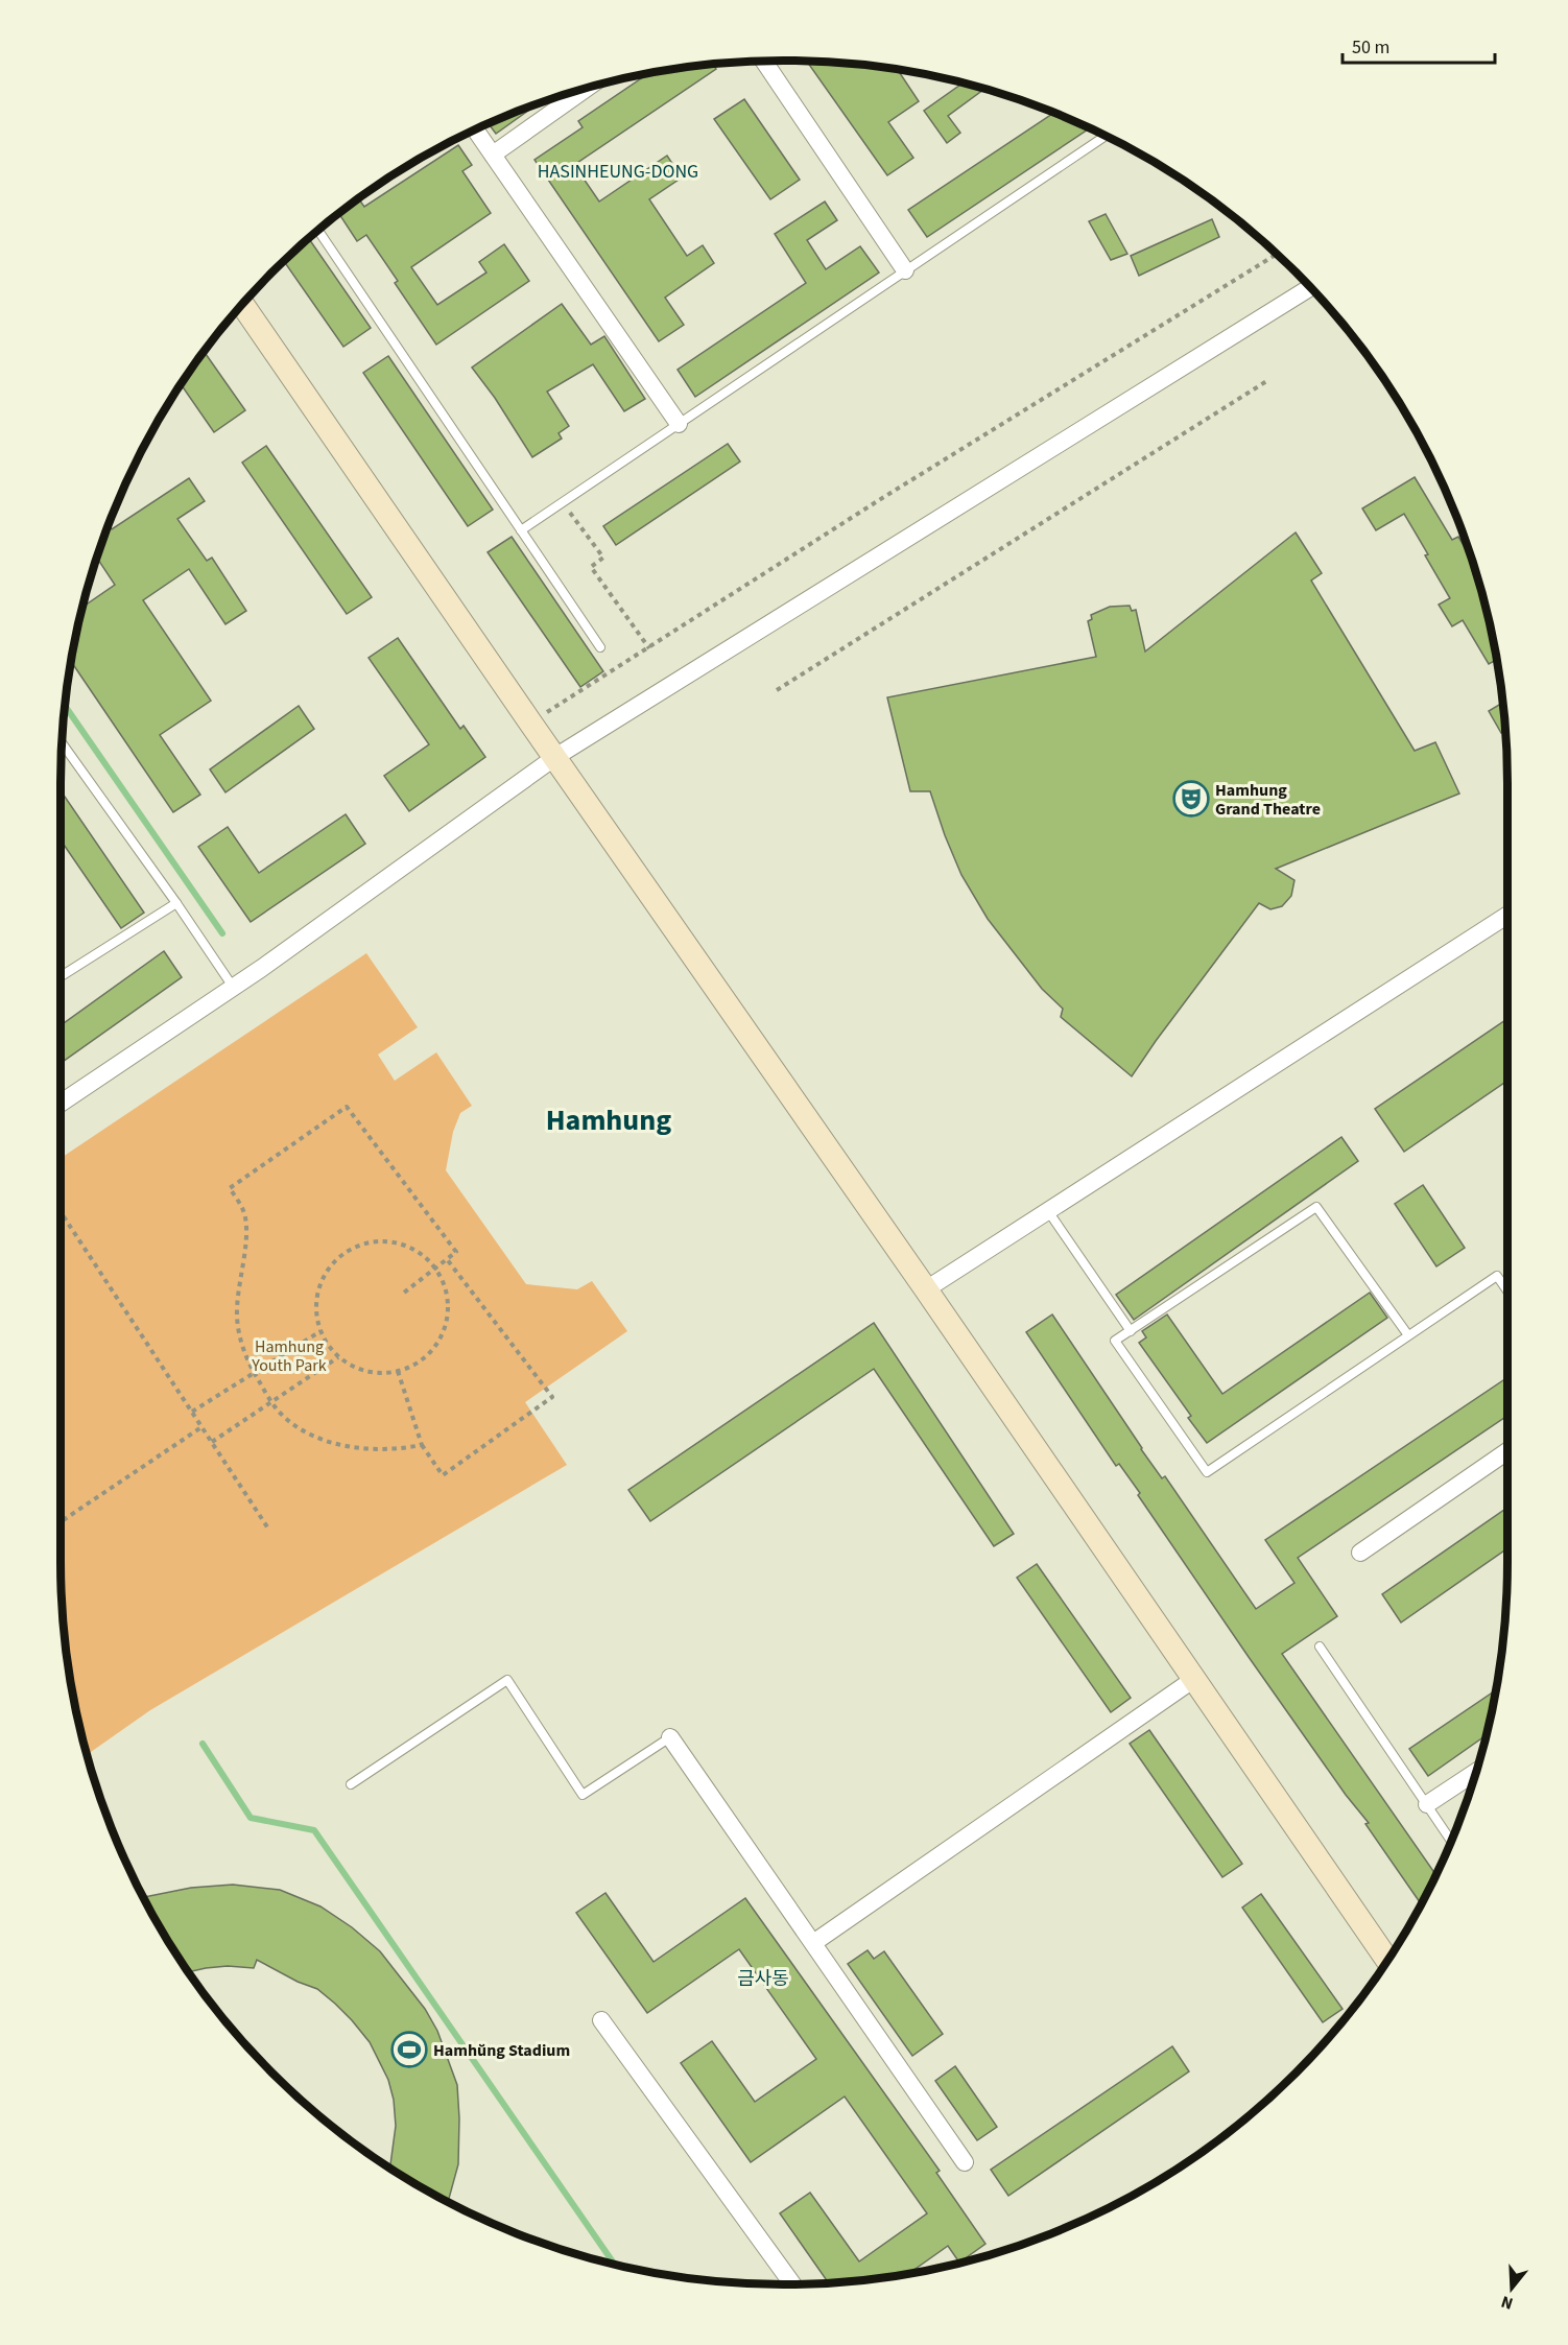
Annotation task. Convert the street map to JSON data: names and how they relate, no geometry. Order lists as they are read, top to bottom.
{
  "districts": ["HASINHEUNG-DONG", "Hamhung", "금사동"],
  "parks": ["Hamhung Youth Park"],
  "places": {
    "theatre": ["Hamhung Grand Theatre"],
    "sports": ["Hamhŭng Stadium"]
  },
  "scale_bar": "50 m",
  "north": "bottom"
}
